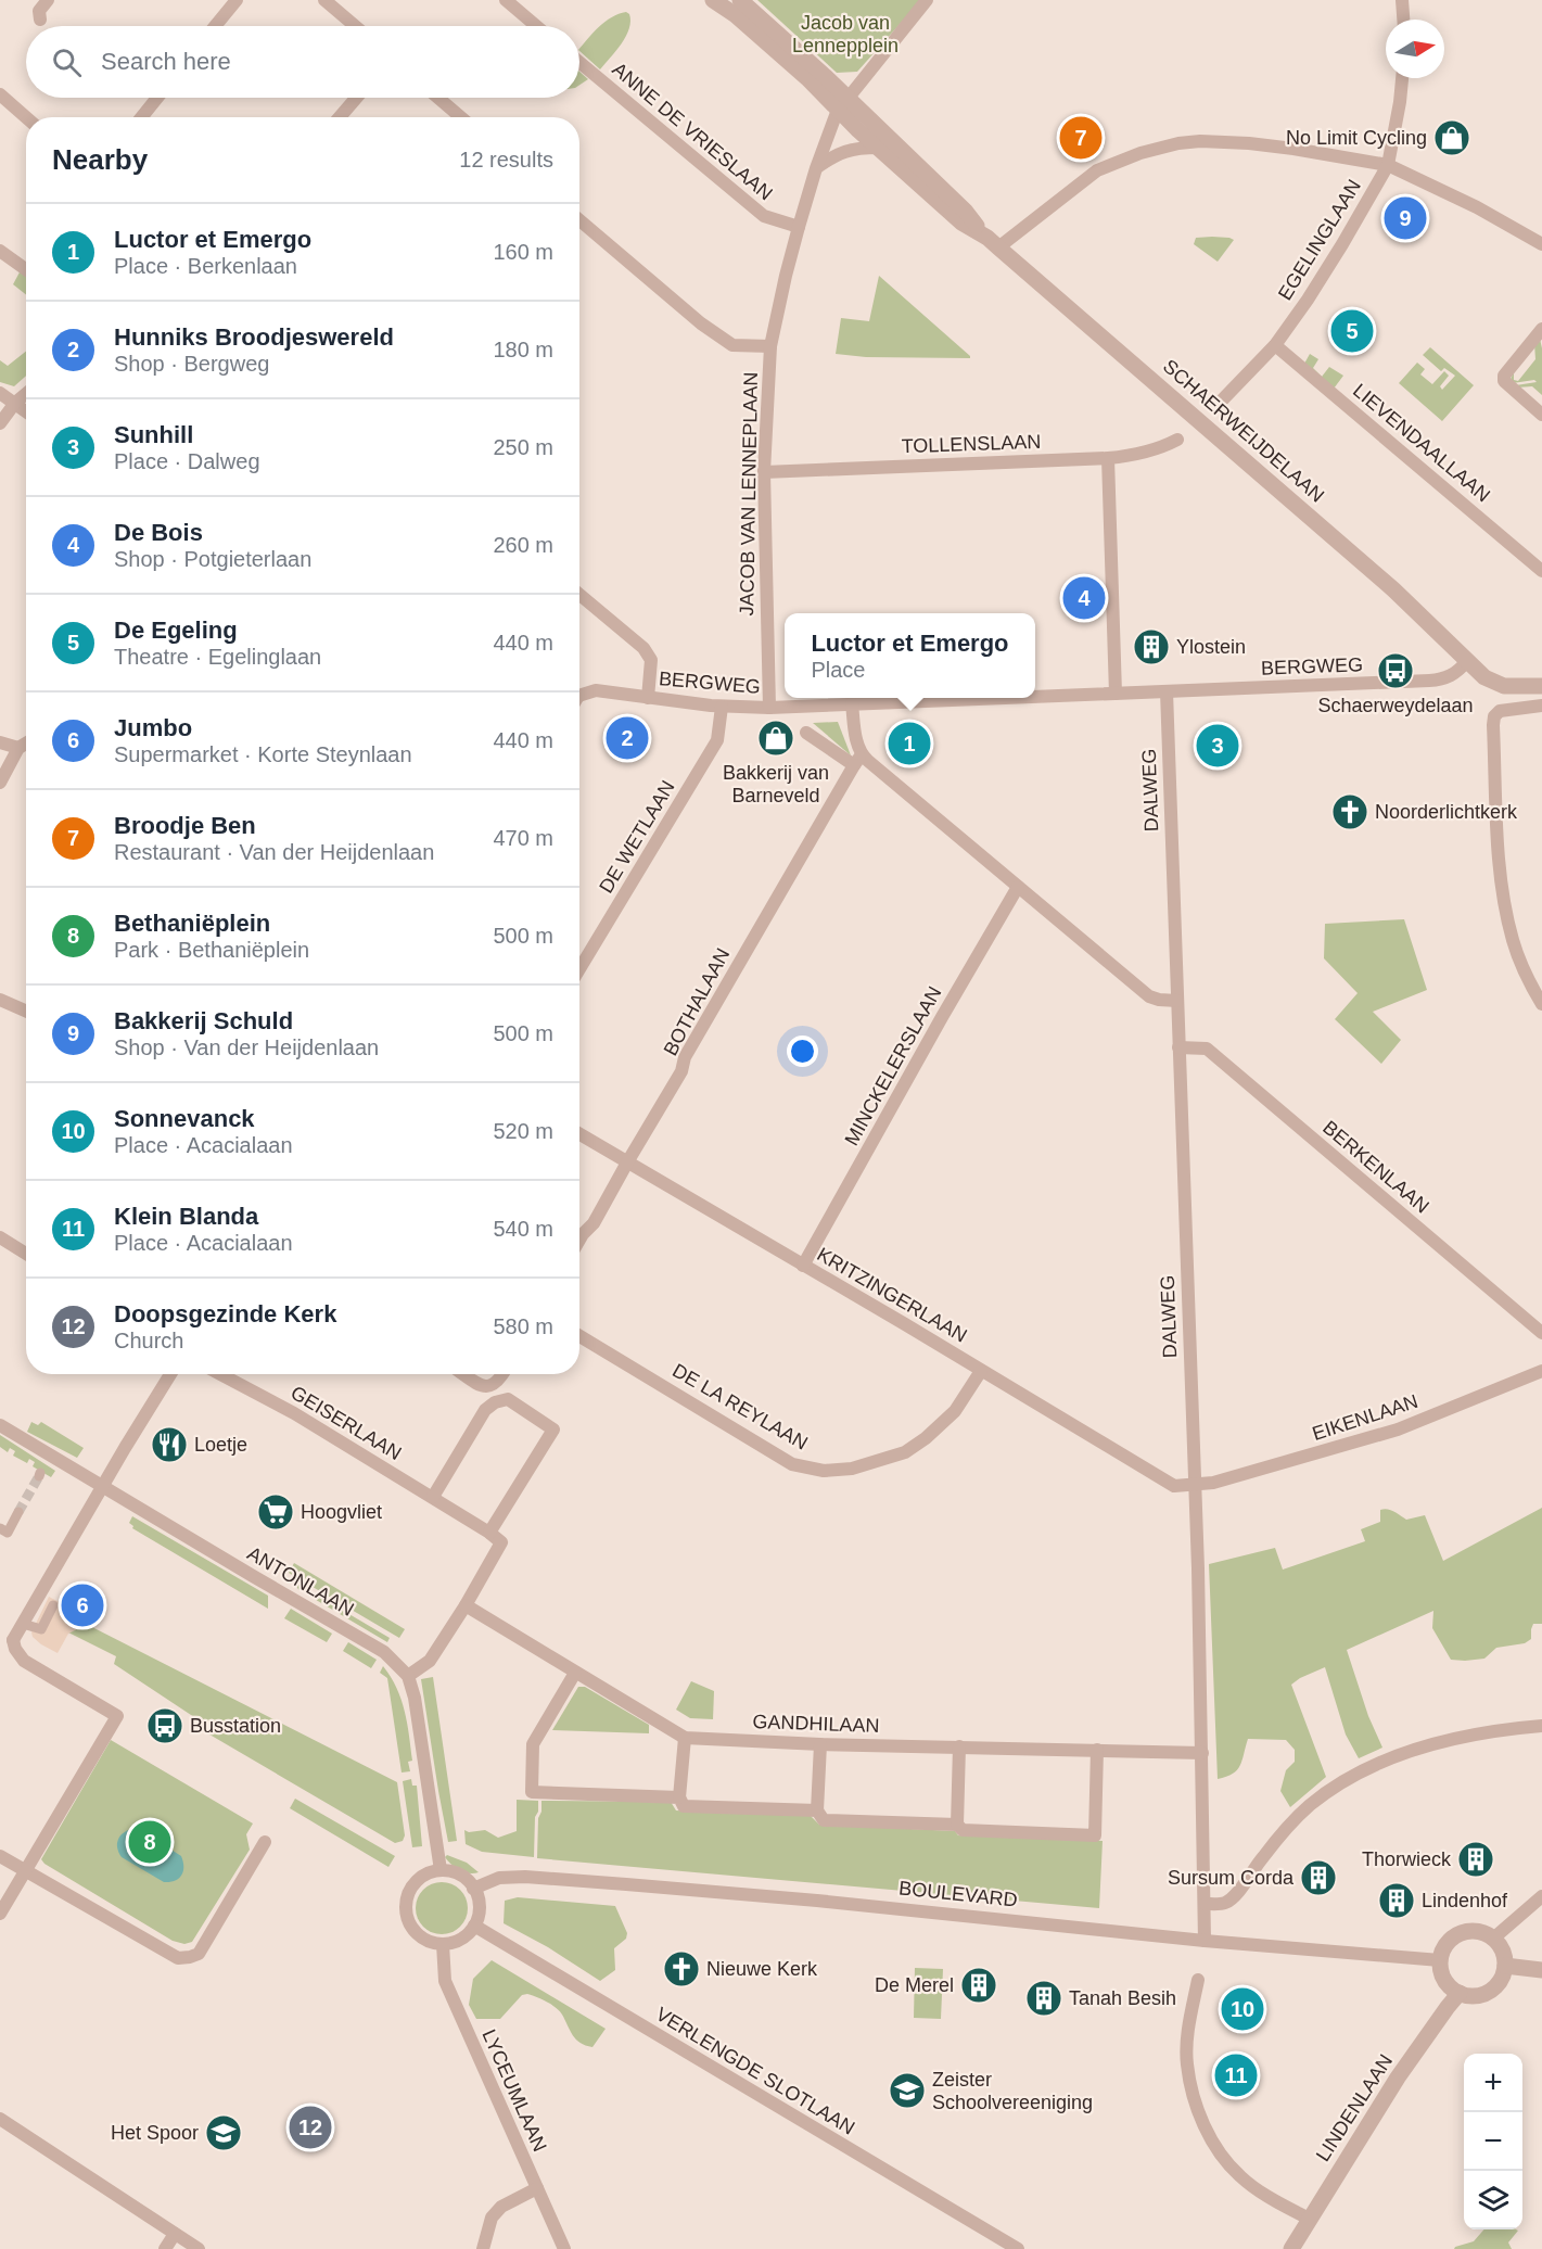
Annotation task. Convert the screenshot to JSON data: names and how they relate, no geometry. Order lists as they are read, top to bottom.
{
  "streets": {
    "street": [
      "ANNE DE VRIESLAAN",
      "EGELINGLAAN",
      "SCHAERWEIJDELAAN",
      "LIEVENDAALLAAN",
      "TOLLENSLAAN",
      "JACOB VAN LENNEPLAAN",
      "BERGWEG",
      "DALWEG",
      "DE WETLAAN",
      "BOTHALAAN",
      "MINCKELERSLAAN",
      "BERKENLAAN",
      "KRITZINGERLAAN",
      "DE LA REYLAAN",
      "EIKENLAAN",
      "GEISERLAAN",
      "ANTONLAAN",
      "GANDHILAAN",
      "BOULEVARD",
      "VERLENGDE SLOTLAAN",
      "LYCEUMLAAN",
      "LINDENLAAN"
    ]
  },
  "crossings": [
    ["ANNE DE VRIESLAAN", "JACOB VAN LENNEPLAAN"],
    ["EGELINGLAAN", "LIEVENDAALLAAN"],
    ["SCHAERWEIJDELAAN", "JACOB VAN LENNEPLAAN"],
    ["SCHAERWEIJDELAAN", "BERGWEG"],
    ["TOLLENSLAAN", "JACOB VAN LENNEPLAAN"],
    ["JACOB VAN LENNEPLAAN", "BERGWEG"],
    ["BERGWEG", "DALWEG"],
    ["BERGWEG", "DE WETLAAN"],
    ["DALWEG", "BERKENLAAN"],
    ["DALWEG", "KRITZINGERLAAN"],
    ["DALWEG", "EIKENLAAN"],
    ["DALWEG", "GANDHILAAN"],
    ["DALWEG", "BOULEVARD"],
    ["BOTHALAAN", "KRITZINGERLAAN"],
    ["MINCKELERSLAAN", "KRITZINGERLAAN"],
    ["KRITZINGERLAAN", "DE LA REYLAAN"],
    ["KRITZINGERLAAN", "EIKENLAAN"],
    ["BOULEVARD", "VERLENGDE SLOTLAAN"],
    ["BOULEVARD", "LYCEUMLAAN"],
    ["BOULEVARD", "LINDENLAAN"],
    ["VERLENGDE SLOTLAAN", "LYCEUMLAAN"]
  ],
  "parks": ["Jacob van Lennepplein"],
  "places": {
    "shop": ["No Limit Cycling", "Bakkerij van Barneveld"],
    "building": [
      "Ylostein",
      "Thorwieck",
      "Sursum Corda",
      "Lindenhof",
      "De Merel",
      "Tanah Besih"
    ],
    "bus stop": ["Schaerweydelaan", "Busstation"],
    "church": ["Noorderlichtkerk", "Nieuwe Kerk"],
    "restaurant": ["Loetje"],
    "supermarket": ["Hoogvliet"],
    "school or university": ["Zeister Schoolvereeniging", "Het Spoor"]
  },
  "north": "right",
  "page": {
    "search": "Search here",
    "pins": [
      "7",
      "9",
      "5",
      "4",
      "2",
      "1",
      "3",
      "6",
      "8",
      "10",
      "11",
      "12"
    ],
    "heading": ["Nearby", "12 results"],
    "list": [
      {
        "mark": "1",
        "name": "Luctor et Emergo",
        "note": "Place · Berkenlaan",
        "value": "160 m"
      },
      {
        "mark": "2",
        "name": "Hunniks Broodjeswereld",
        "note": "Shop · Bergweg",
        "value": "180 m"
      },
      {
        "mark": "3",
        "name": "Sunhill",
        "note": "Place · Dalweg",
        "value": "250 m"
      },
      {
        "mark": "4",
        "name": "De Bois",
        "note": "Shop · Potgieterlaan",
        "value": "260 m"
      },
      {
        "mark": "5",
        "name": "De Egeling",
        "note": "Theatre · Egelinglaan",
        "value": "440 m"
      },
      {
        "mark": "6",
        "name": "Jumbo",
        "note": "Supermarket · Korte Steynlaan",
        "value": "440 m"
      },
      {
        "mark": "7",
        "name": "Broodje Ben",
        "note": "Restaurant · Van der Heijdenlaan",
        "value": "470 m"
      },
      {
        "mark": "8",
        "name": "Bethaniëplein",
        "note": "Park · Bethaniëplein",
        "value": "500 m"
      },
      {
        "mark": "9",
        "name": "Bakkerij Schuld",
        "note": "Shop · Van der Heijdenlaan",
        "value": "500 m"
      },
      {
        "mark": "10",
        "name": "Sonnevanck",
        "note": "Place · Acacialaan",
        "value": "520 m"
      },
      {
        "mark": "11",
        "name": "Klein Blanda",
        "note": "Place · Acacialaan",
        "value": "540 m"
      },
      {
        "mark": "12",
        "name": "Doopsgezinde Kerk",
        "note": "Church",
        "value": "580 m"
      }
    ],
    "popup": ["Luctor et Emergo", "Place"],
    "map_buttons": ["+", "−"]
  }
}
